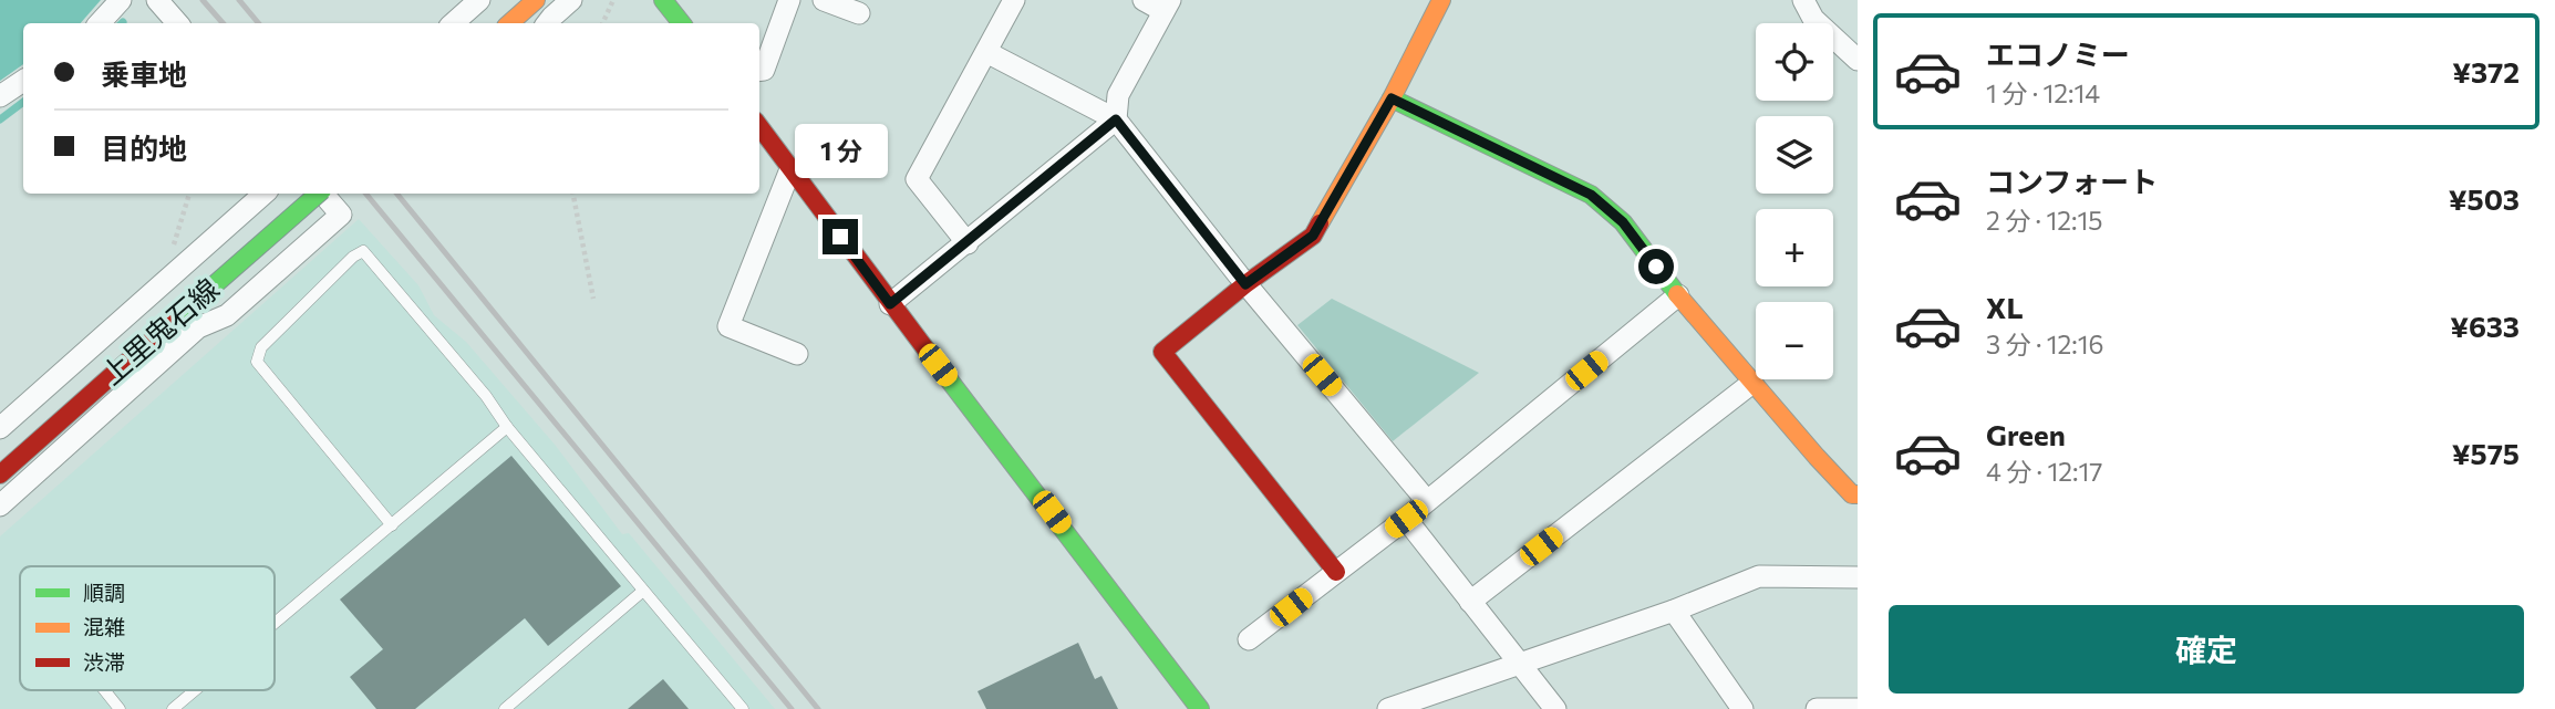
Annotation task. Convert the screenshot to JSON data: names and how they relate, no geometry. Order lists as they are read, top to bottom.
{
  "streets": {
    "street": ["上里鬼石線"]
  },
  "legend": ["順調", "混雑", "渋滞"],
  "page": {
    "list": [
      {
        "name": "エコノミー",
        "note": "1 分 · 12:14",
        "value": "¥372"
      },
      {
        "name": "コンフォート",
        "note": "2 分 · 12:15",
        "value": "¥503"
      },
      {
        "name": "XL",
        "note": "3 分 · 12:16",
        "value": "¥633"
      },
      {
        "name": "Green",
        "note": "4 分 · 12:17",
        "value": "¥575"
      }
    ],
    "map_buttons": ["+", "−"],
    "banner": ["乗車地", "目的地"],
    "bubble": "1 分",
    "buttons": "確定"
  }
}
